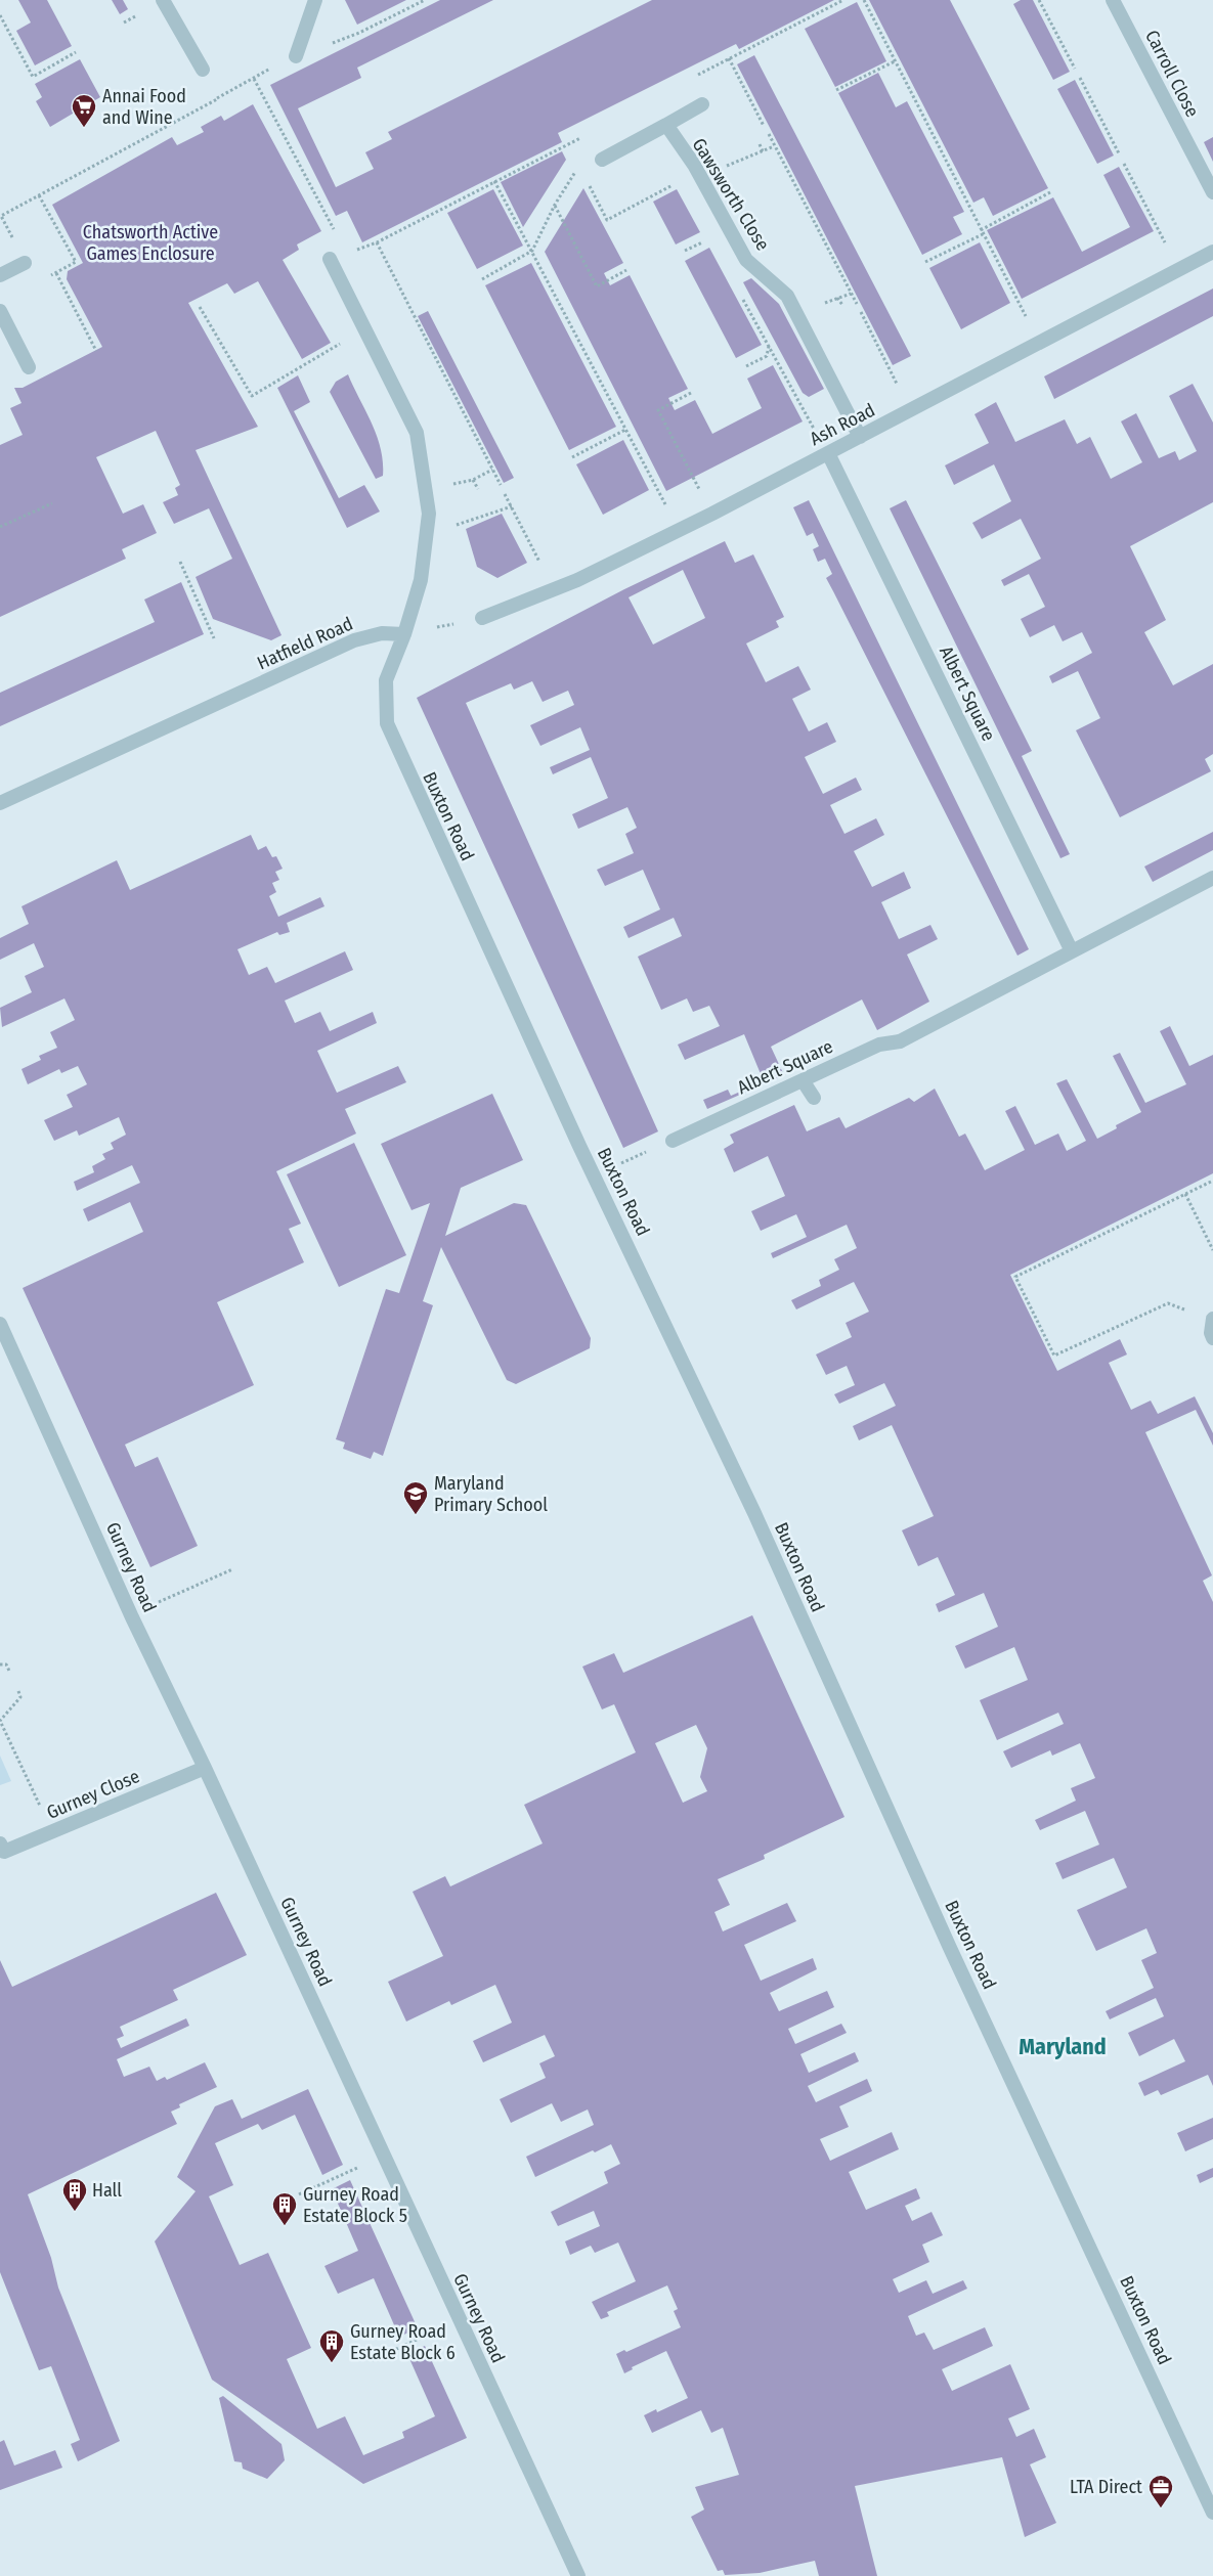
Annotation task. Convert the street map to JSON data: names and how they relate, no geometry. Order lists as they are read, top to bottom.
{
  "streets": {
    "street": [
      "Carroll Close",
      "Gawsworth Close",
      "Ash Road",
      "Hatfield Road",
      "Albert Square",
      "Buxton Road",
      "Gurney Road",
      "Gurney Close"
    ]
  },
  "crossings": [
    ["Gawsworth Close", "Ash Road"],
    ["Ash Road", "Albert Square"],
    ["Hatfield Road", "Buxton Road"],
    ["Gurney Road", "Gurney Close"]
  ],
  "districts": ["Maryland"],
  "parks": ["Chatsworth Active Games Enclosure"],
  "places": {
    "supermarket": ["Annai Food and Wine"],
    "school or university": ["Maryland Primary School"],
    "building": ["Hall", "Gurney Road Estate Block 5", "Gurney Road Estate Block 6"],
    "office": ["LTA Direct"]
  }
}
